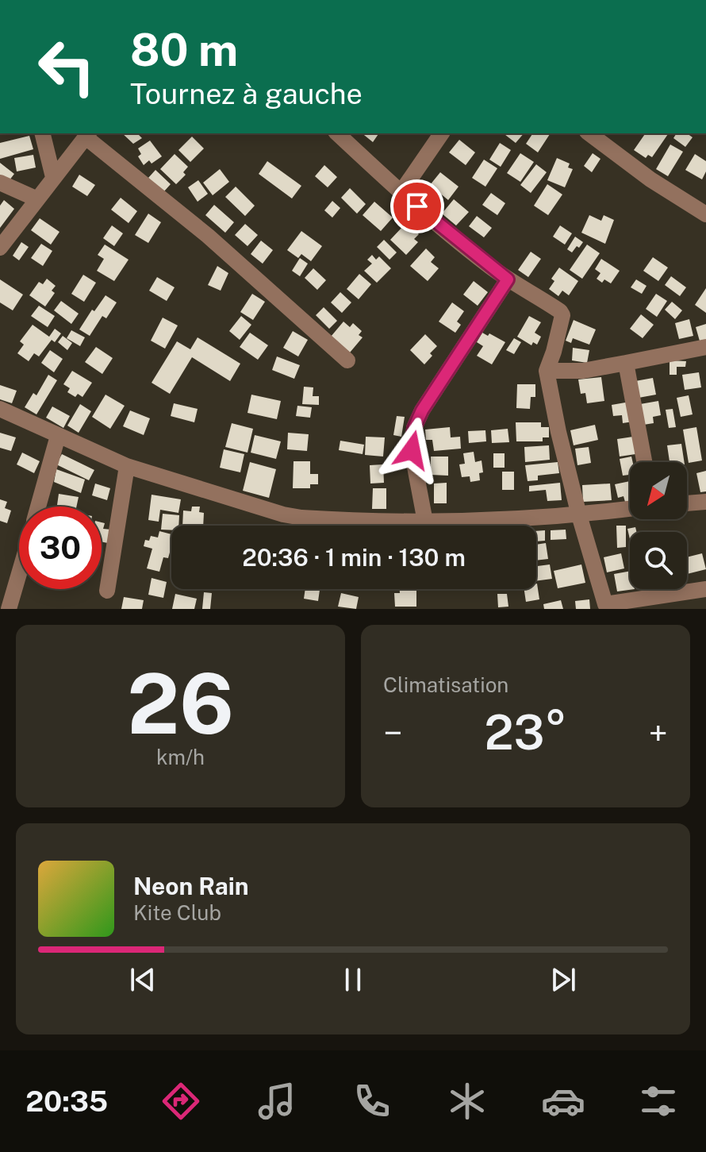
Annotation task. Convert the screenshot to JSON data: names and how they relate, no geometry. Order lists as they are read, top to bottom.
{
  "north": "bottom left",
  "page": {
    "turn": ["80 m", "Tournez à gauche"],
    "limit": "30",
    "trip": "20:36 · 1 min · 130 m",
    "tile": [
      ["26", "km/h"],
      "Climatisation"
    ],
    "heat": ["−", "23°", "+"],
    "song": ["Neon Rain", "Kite Club"],
    "tabs": "20:35"
  }
}
